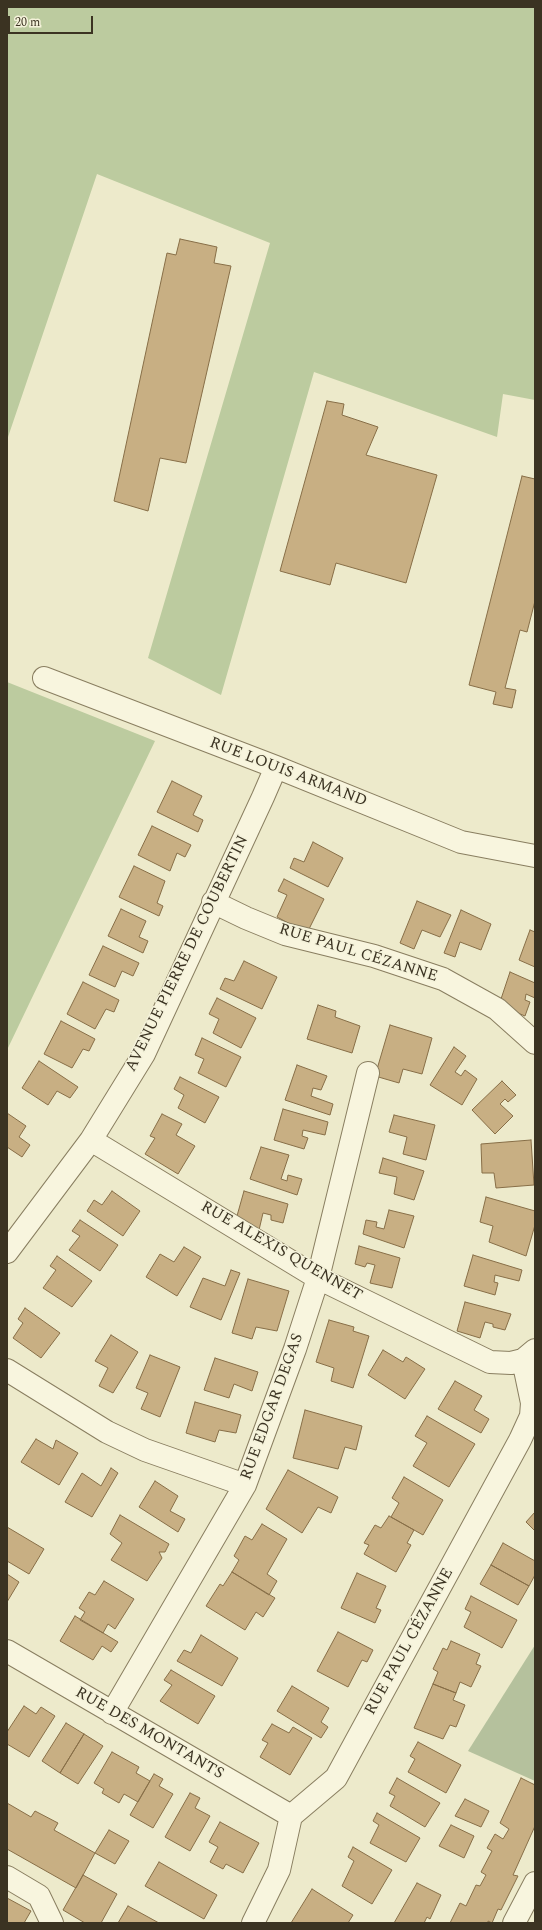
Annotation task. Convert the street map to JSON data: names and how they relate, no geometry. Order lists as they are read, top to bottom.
{
  "streets": {
    "street": [
      "RUE LOUIS ARMAND",
      "AVENUE PIERRE DE COUBERTIN",
      "RUE PAUL CÉZANNE",
      "RUE ALEXIS QUENNET",
      "RUE EDGAR DEGAS",
      "RUE DES MONTANTS"
    ]
  },
  "crossings": [
    ["RUE LOUIS ARMAND", "AVENUE PIERRE DE COUBERTIN"],
    ["AVENUE PIERRE DE COUBERTIN", "RUE PAUL CÉZANNE"],
    ["AVENUE PIERRE DE COUBERTIN", "RUE ALEXIS QUENNET"],
    ["RUE PAUL CÉZANNE", "RUE ALEXIS QUENNET"],
    ["RUE PAUL CÉZANNE", "RUE DES MONTANTS"],
    ["RUE ALEXIS QUENNET", "RUE EDGAR DEGAS"],
    ["RUE EDGAR DEGAS", "RUE DES MONTANTS"]
  ],
  "scale_bar": "20 m"
}
